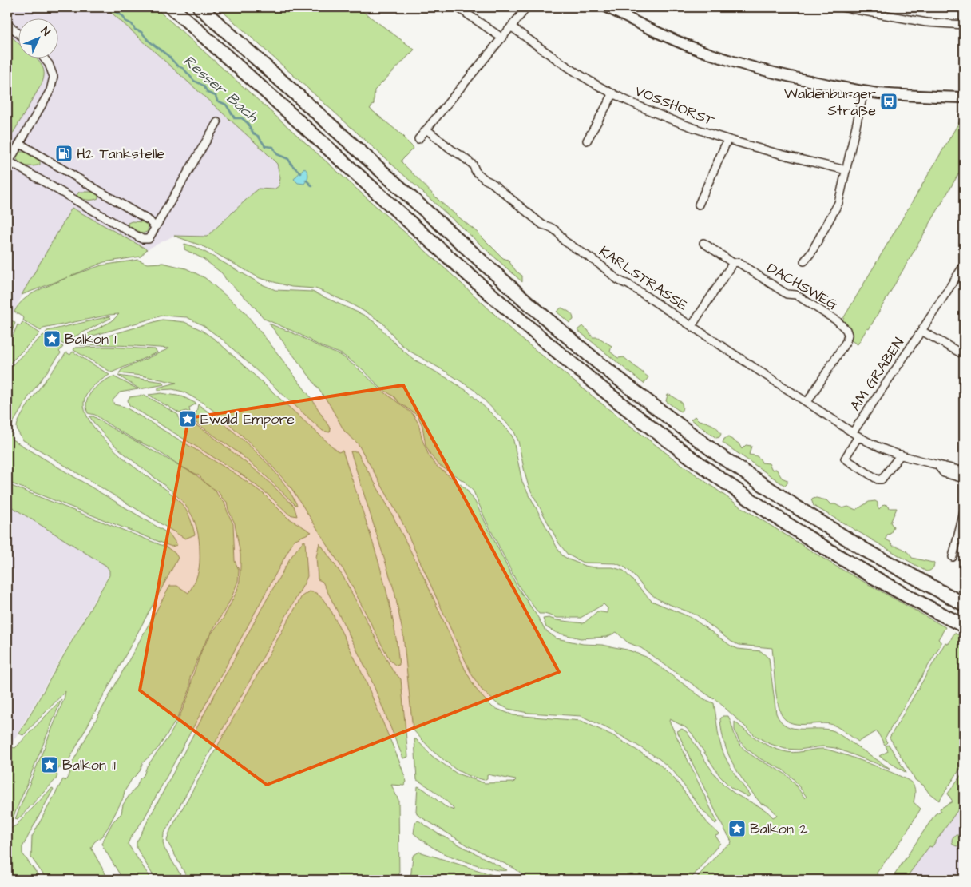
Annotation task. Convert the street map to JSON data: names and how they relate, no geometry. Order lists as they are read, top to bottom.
{
  "streets": {
    "street": [
      "VOSSHORST",
      "KARLSTRASSE",
      "DACHSWEG",
      "AM GRABEN"
    ]
  },
  "crossings": [
    ["KARLSTRASSE", "DACHSWEG"],
    ["KARLSTRASSE", "AM GRABEN"]
  ],
  "water": ["Resser Bach"],
  "places": {
    "bus stop": ["Waldenburger Straße"],
    "fuel station": ["H2 Tankstelle"],
    "place": [
      "Balkon 1",
      "Ewald Empore",
      "Balkon 11",
      "Balkon 2"
    ]
  },
  "north": "top right"
}
